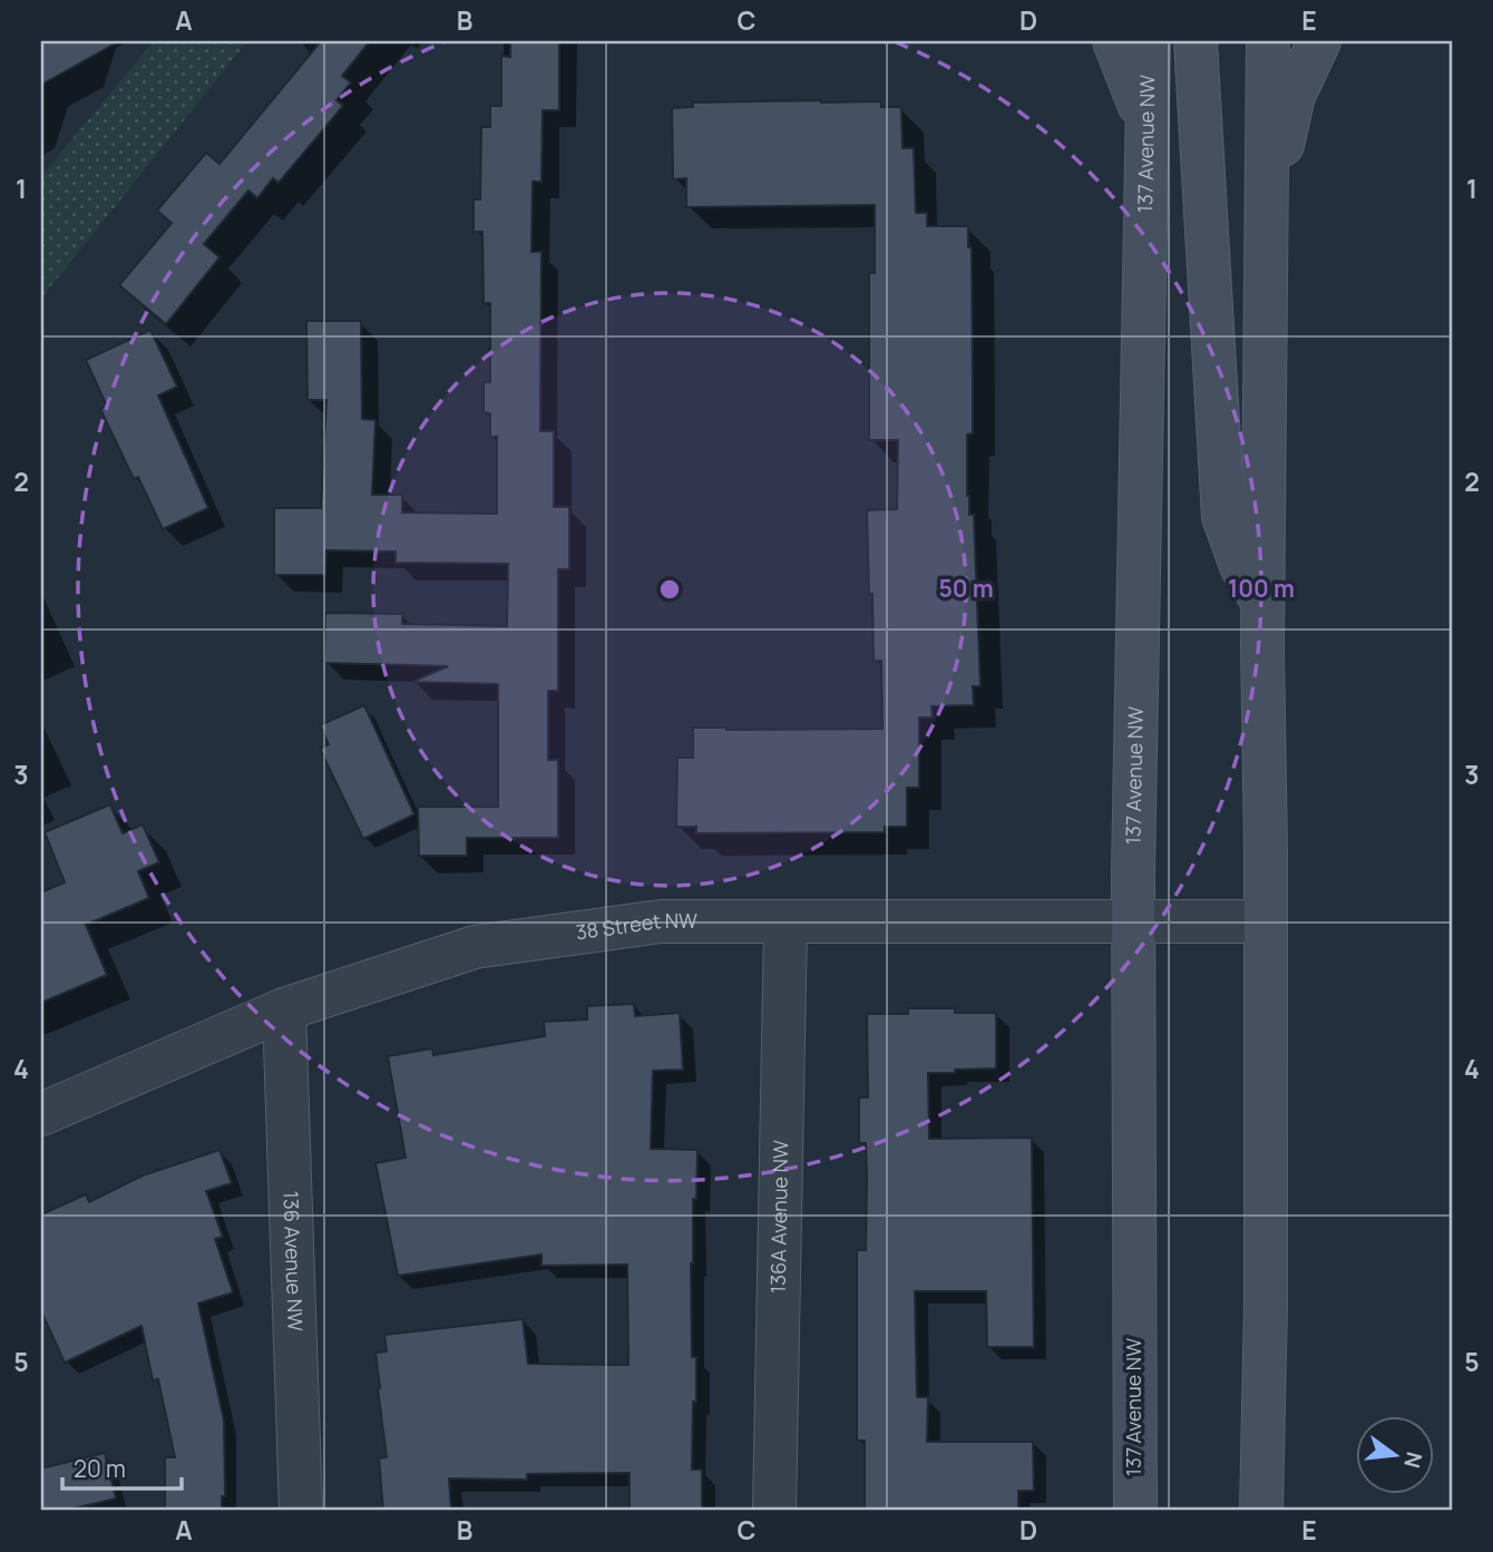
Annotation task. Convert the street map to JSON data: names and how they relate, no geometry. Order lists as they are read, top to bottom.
{
  "streets": {
    "main road": ["137 Avenue NW"],
    "street": ["38 Street NW", "136A Avenue NW", "136 Avenue NW"]
  },
  "crossings": [
    ["137 Avenue NW", "38 Street NW"],
    ["38 Street NW", "136A Avenue NW"],
    ["38 Street NW", "136 Avenue NW"]
  ],
  "scale_bar": "20 m",
  "north": "right",
  "grid": {
    "columns": [
      "A",
      "B",
      "C",
      "D",
      "E"
    ],
    "rows": [
      "1",
      "2",
      "3",
      "4",
      "5"
    ]
  },
  "rings": ["50 m", "100 m"]
}
